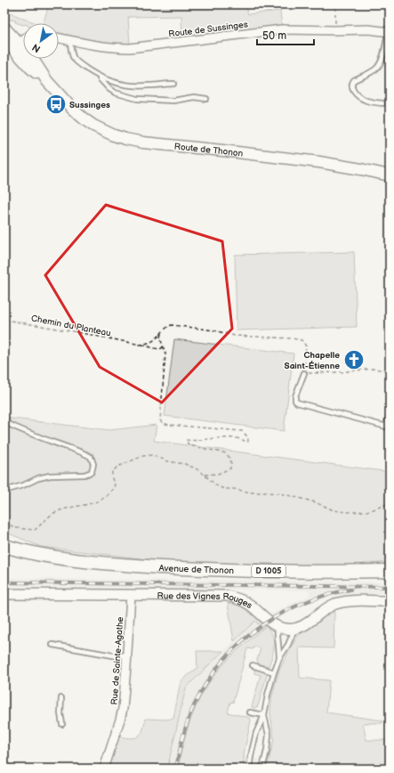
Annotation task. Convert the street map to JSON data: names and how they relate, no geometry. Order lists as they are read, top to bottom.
{
  "streets": {
    "main road": ["Route de Thonon", "Avenue de Thonon", "D 1005"],
    "street": ["Route de Sussinges", "Rue des Vignes Rouges", "Rue de Sainte-Agathe"],
    "path": ["Chemin du Planteau"]
  },
  "crossings": [
    ["Rue des Vignes Rouges", "Rue de Sainte-Agathe"]
  ],
  "places": {
    "bus stop": ["Sussinges"],
    "church": ["Chapelle Saint-Étienne"]
  },
  "scale_bar": "50 m",
  "north": "bottom left"
}
